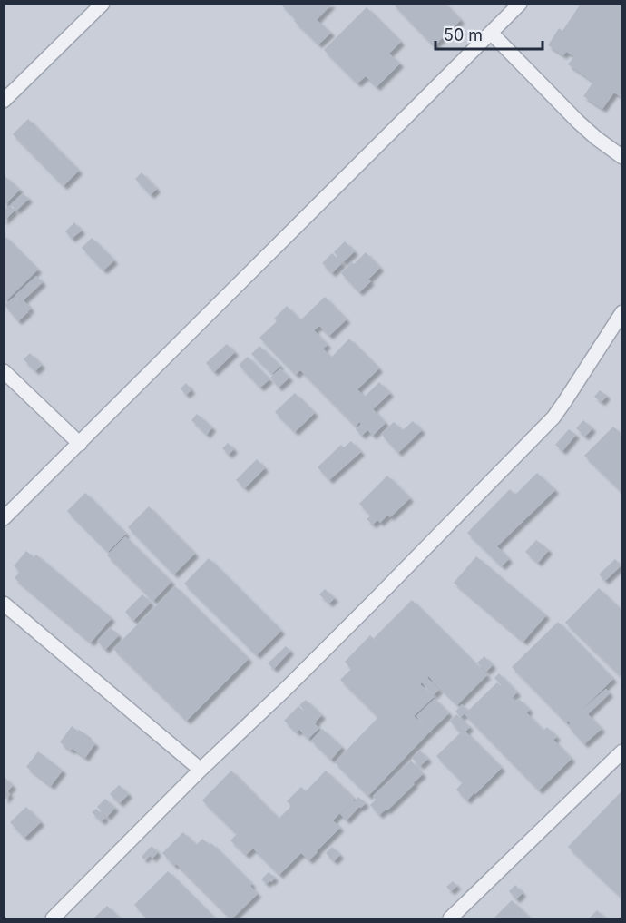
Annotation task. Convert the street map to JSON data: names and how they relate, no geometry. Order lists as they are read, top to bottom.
{
  "scale_bar": "50 m"
}
